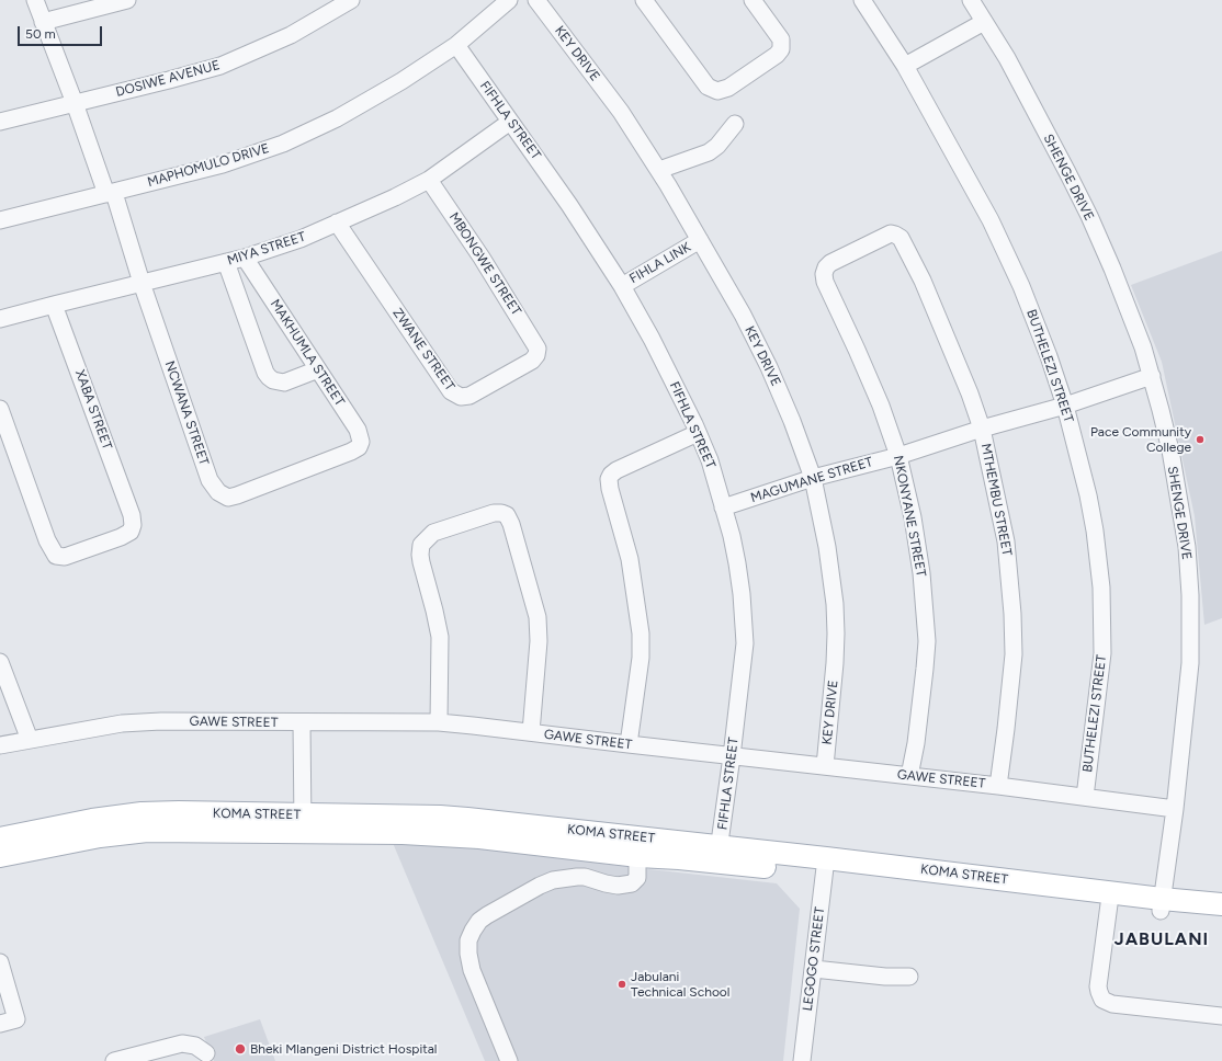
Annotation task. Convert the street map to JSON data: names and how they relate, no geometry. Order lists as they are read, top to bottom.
{
  "streets": {
    "main road": ["KOMA STREET"],
    "street": [
      "KEY DRIVE",
      "DOSIWE AVENUE",
      "FIFHLA STREET",
      "MAPHOMULO DRIVE",
      "SHENGE DRIVE",
      "MIYA STREET",
      "FIHLA LINK",
      "MBONGWE STREET",
      "ZWANE STREET",
      "MAKHUMLA STREET",
      "BUTHELEZI STREET",
      "XABA STREET",
      "NCWANA STREET",
      "MAGUMANE STREET",
      "MTHEMBU STREET",
      "NKONYANE STREET",
      "GAWE STREET",
      "LEGOGO STREET"
    ]
  },
  "crossings": [
    ["KEY DRIVE", "FIHLA LINK"],
    ["KEY DRIVE", "MAGUMANE STREET"],
    ["KEY DRIVE", "GAWE STREET"],
    ["DOSIWE AVENUE", "NCWANA STREET"],
    ["FIFHLA STREET", "MAPHOMULO DRIVE"],
    ["FIFHLA STREET", "MIYA STREET"],
    ["FIFHLA STREET", "FIHLA LINK"],
    ["FIFHLA STREET", "MAGUMANE STREET"],
    ["FIFHLA STREET", "GAWE STREET"],
    ["FIFHLA STREET", "KOMA STREET"],
    ["MAPHOMULO DRIVE", "NCWANA STREET"],
    ["SHENGE DRIVE", "MAGUMANE STREET"],
    ["SHENGE DRIVE", "GAWE STREET"],
    ["SHENGE DRIVE", "KOMA STREET"],
    ["MIYA STREET", "MBONGWE STREET"],
    ["MIYA STREET", "ZWANE STREET"],
    ["MIYA STREET", "MAKHUMLA STREET"],
    ["MIYA STREET", "XABA STREET"],
    ["MIYA STREET", "NCWANA STREET"],
    ["MBONGWE STREET", "ZWANE STREET"],
    ["MAKHUMLA STREET", "NCWANA STREET"],
    ["BUTHELEZI STREET", "MAGUMANE STREET"],
    ["BUTHELEZI STREET", "GAWE STREET"],
    ["MAGUMANE STREET", "MTHEMBU STREET"],
    ["MAGUMANE STREET", "NKONYANE STREET"],
    ["MTHEMBU STREET", "NKONYANE STREET"],
    ["MTHEMBU STREET", "GAWE STREET"],
    ["NKONYANE STREET", "GAWE STREET"],
    ["KOMA STREET", "LEGOGO STREET"]
  ],
  "districts": ["JABULANI"],
  "places": ["Pace Community College", "Jabulani Technical School", "Bheki Mlangeni District Hospital"],
  "scale_bar": "50 m"
}
